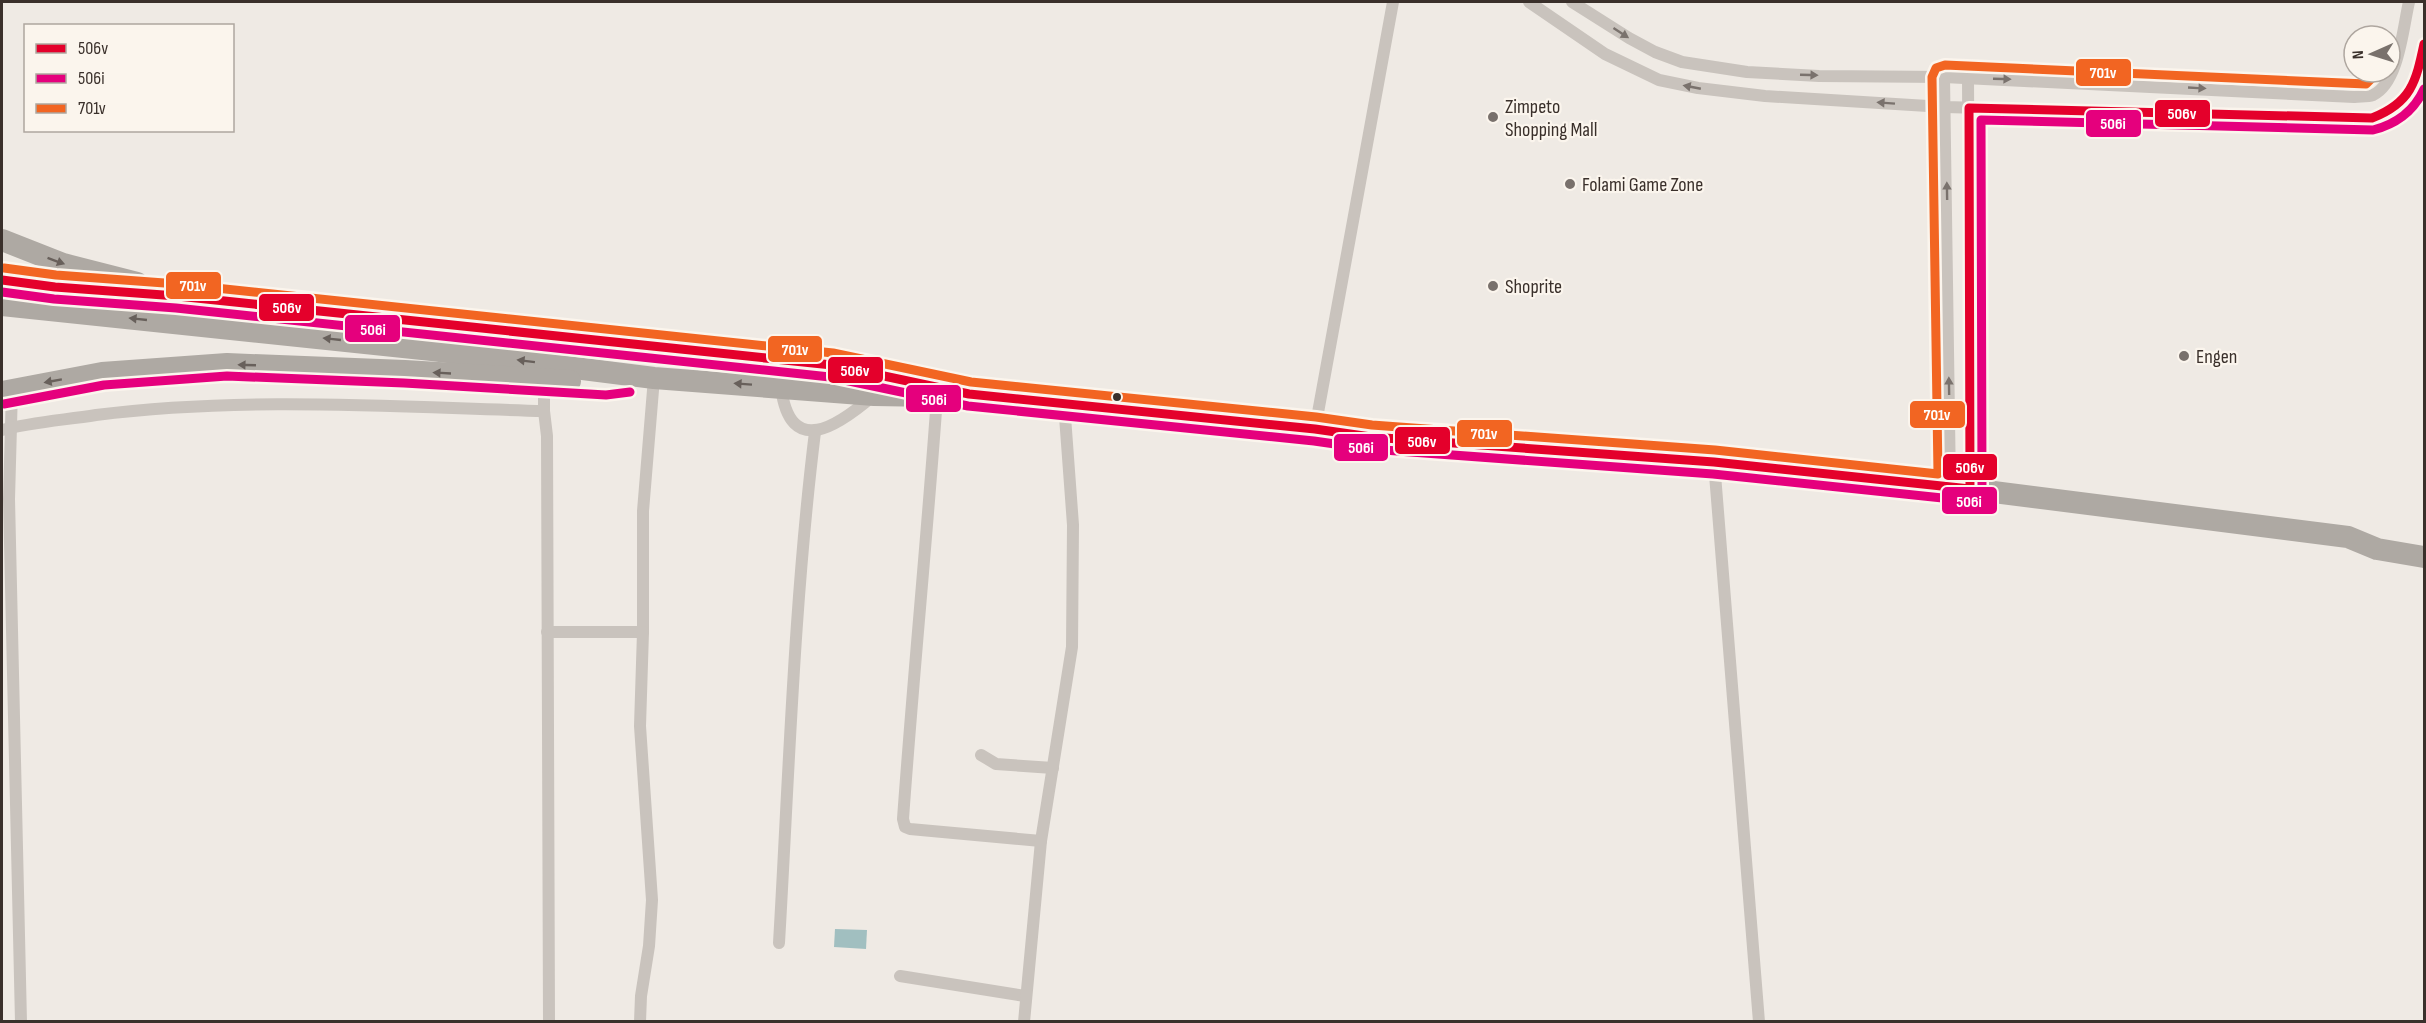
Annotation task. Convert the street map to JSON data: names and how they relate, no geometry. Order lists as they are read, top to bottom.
{
  "places": [
    "Zimpeto Shopping Mall",
    "Folami Game Zone",
    "Shoprite",
    "Engen"
  ],
  "lines": ["transit line 506v", "transit line 701v", "transit line 506i"],
  "legend": ["506v", "506i", "701v"],
  "north": "left"
}
